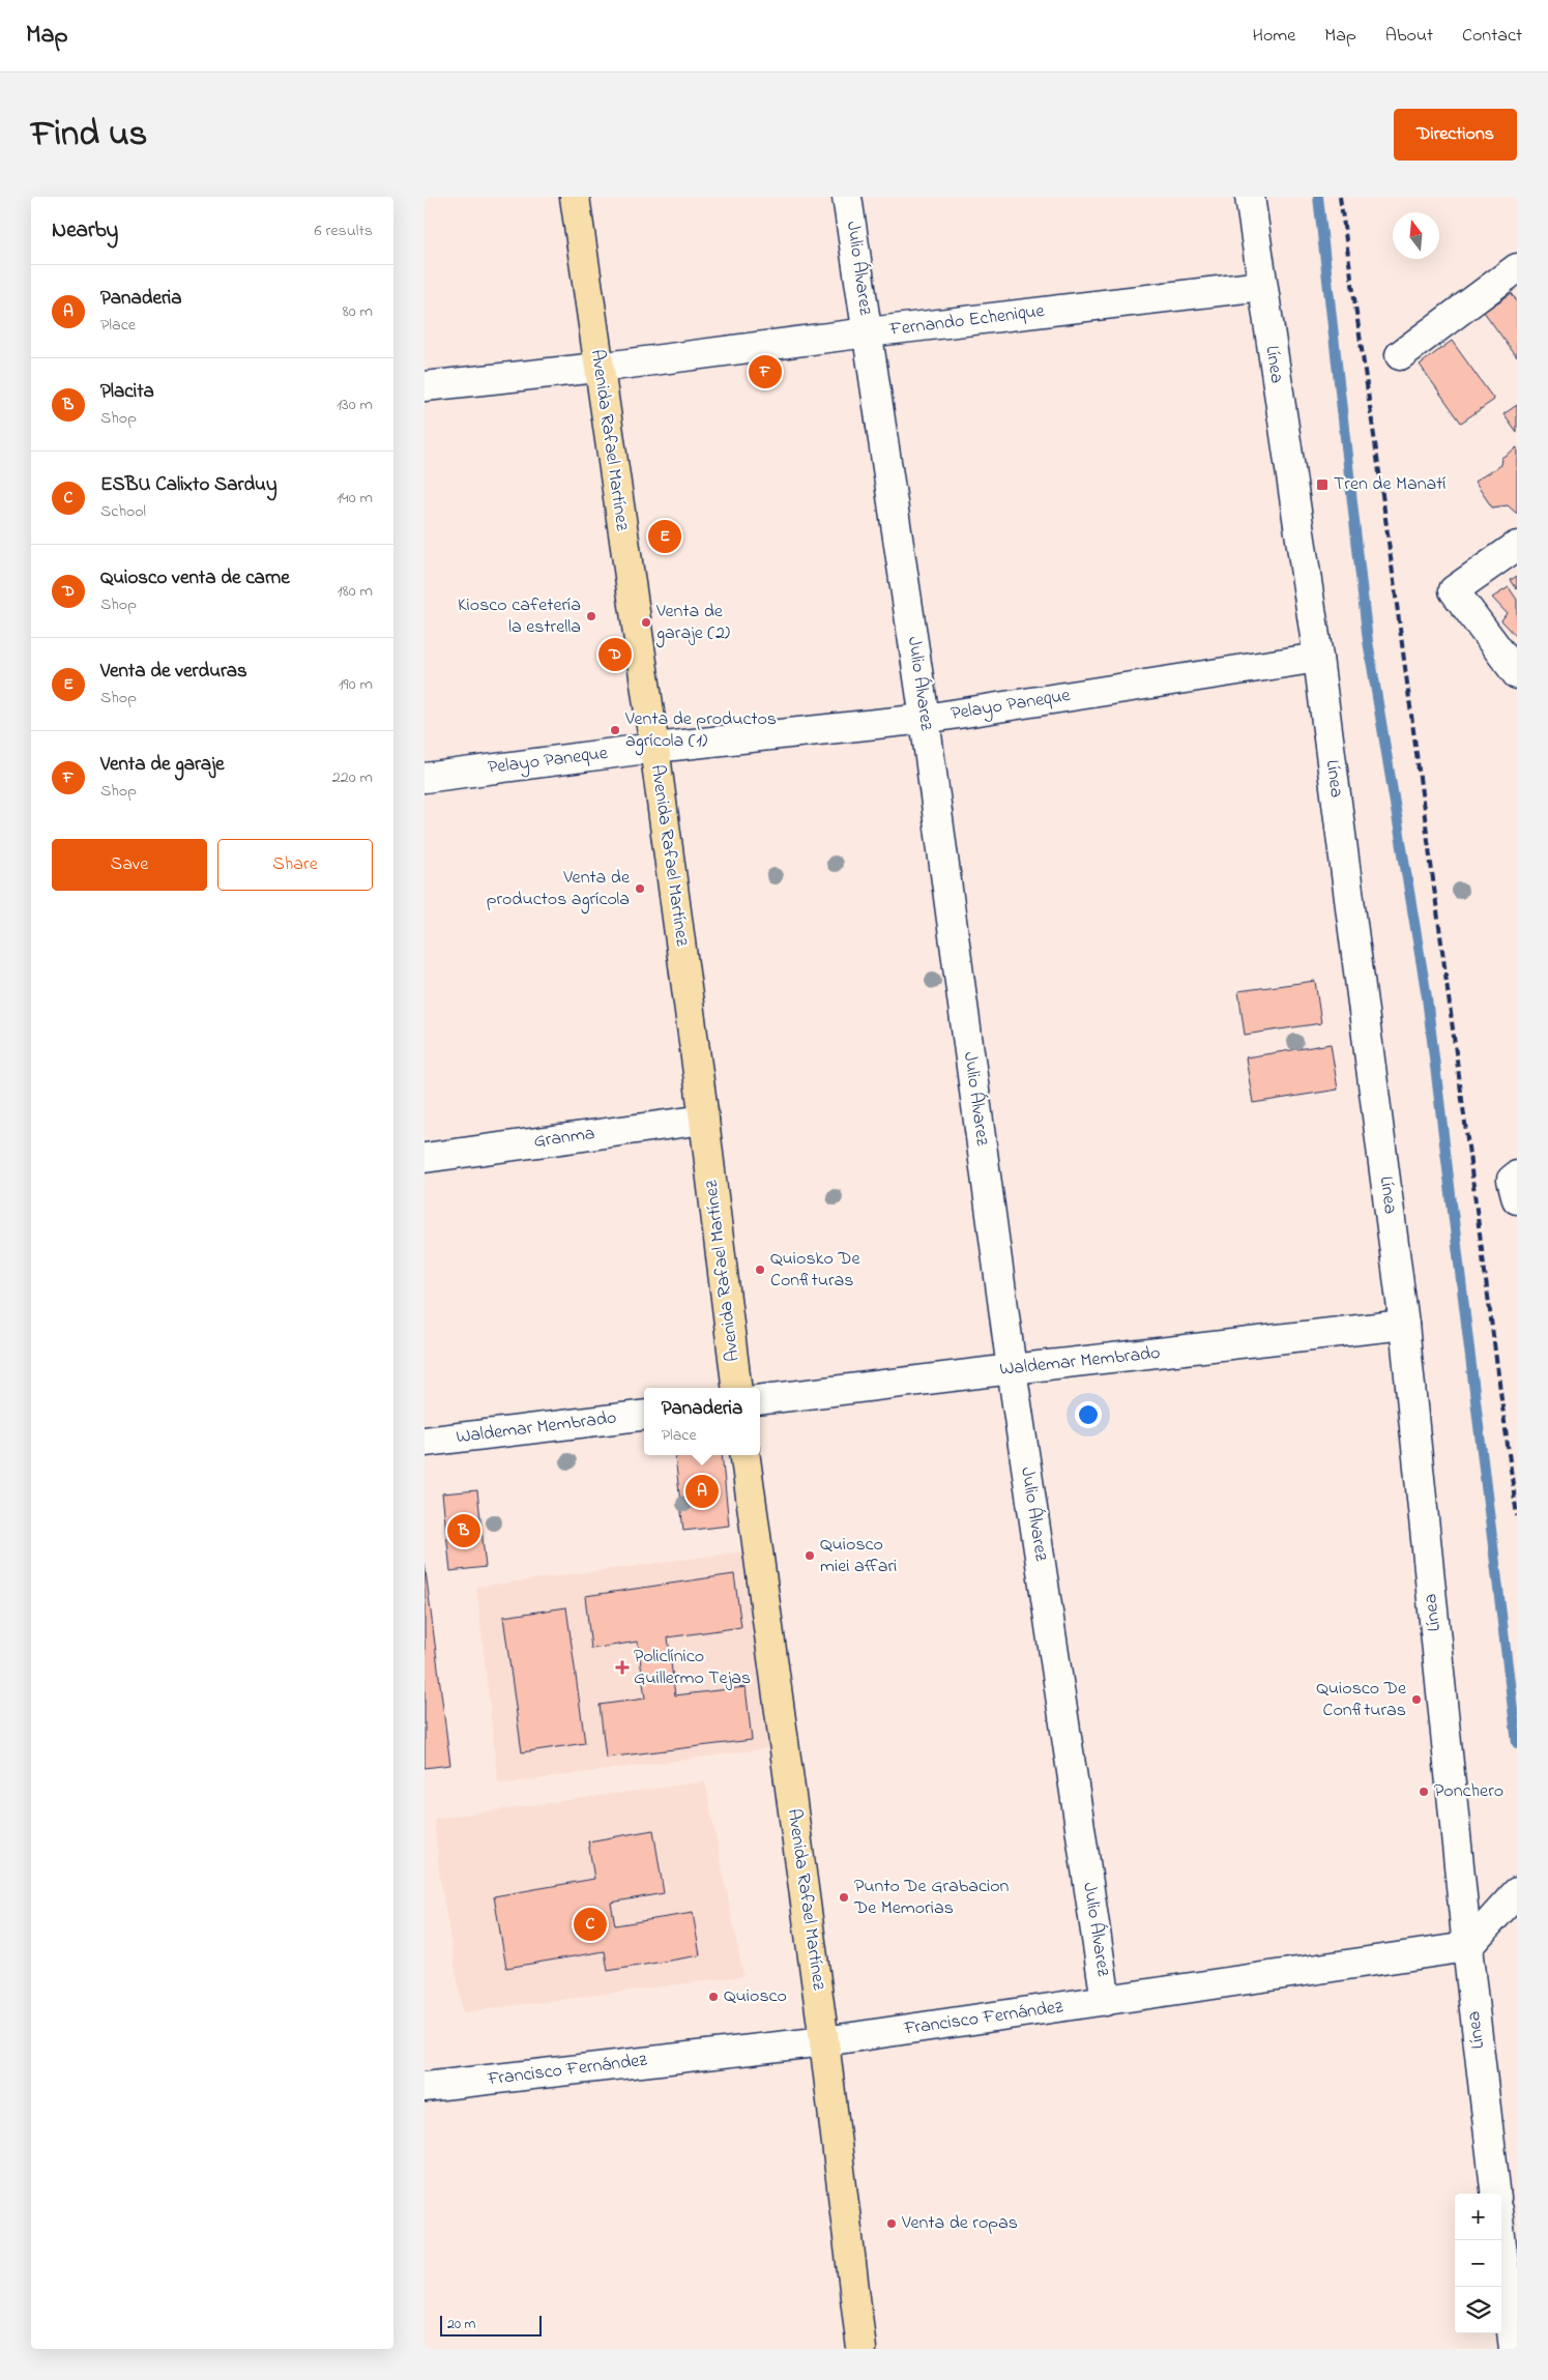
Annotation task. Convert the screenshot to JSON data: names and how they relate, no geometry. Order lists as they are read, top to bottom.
{
  "streets": {
    "main road": ["Avenida Rafael Martínez"],
    "street": [
      "Julio Álvarez",
      "Fernando Echenique",
      "Línea",
      "Pelayo Paneque",
      "Granma",
      "Waldemar Membrado",
      "Francisco Fernández"
    ]
  },
  "crossings": [
    ["Julio Álvarez", "Fernando Echenique"],
    ["Julio Álvarez", "Pelayo Paneque"],
    ["Julio Álvarez", "Waldemar Membrado"],
    ["Julio Álvarez", "Francisco Fernández"],
    ["Fernando Echenique", "Línea"],
    ["Fernando Echenique", "Avenida Rafael Martínez"],
    ["Línea", "Pelayo Paneque"],
    ["Línea", "Waldemar Membrado"],
    ["Línea", "Francisco Fernández"],
    ["Avenida Rafael Martínez", "Pelayo Paneque"],
    ["Avenida Rafael Martínez", "Granma"],
    ["Avenida Rafael Martínez", "Francisco Fernández"]
  ],
  "places": {
    "transit": ["Tren de Manatí"],
    "other": [
      "Kiosco cafetería la estrella",
      "Venta de garaje (2)",
      "Venta de productos agrícola (1)",
      "Venta de productos agrícola",
      "Quiosko De Confituras",
      "Quiosco miei affari",
      "Quiosco De Confituras",
      "Ponchero",
      "Punto De Grabacion De Memorias",
      "Quiosco",
      "Venta de ropas"
    ],
    "health": ["Policlínico Guillermo Tejas"]
  },
  "scale_bar": "20 m",
  "north": "top",
  "page": {
    "header": "Map",
    "nav": [
      "Home",
      "Map",
      "About",
      "Contact"
    ],
    "title": "Find us",
    "buttons": [
      "Directions",
      ["Save", "Share"]
    ],
    "heading": ["Nearby", "6 results"],
    "list": [
      {
        "mark": "A",
        "name": "Panaderia",
        "note": "Place",
        "value": "80 m"
      },
      {
        "mark": "B",
        "name": "Placita",
        "note": "Shop",
        "value": "130 m"
      },
      {
        "mark": "C",
        "name": "ESBU Calixto Sarduy",
        "note": "School",
        "value": "140 m"
      },
      {
        "mark": "D",
        "name": "Quiosco venta de carne",
        "note": "Shop",
        "value": "180 m"
      },
      {
        "mark": "E",
        "name": "Venta de verduras",
        "note": "Shop",
        "value": "190 m"
      },
      {
        "mark": "F",
        "name": "Venta de garaje",
        "note": "Shop",
        "value": "220 m"
      }
    ],
    "pins": [
      "F",
      "E",
      "D",
      "A",
      "B",
      "C"
    ],
    "popup": ["Panaderia", "Place"],
    "map_buttons": ["+", "−"],
    "scale": "20 m"
  }
}
